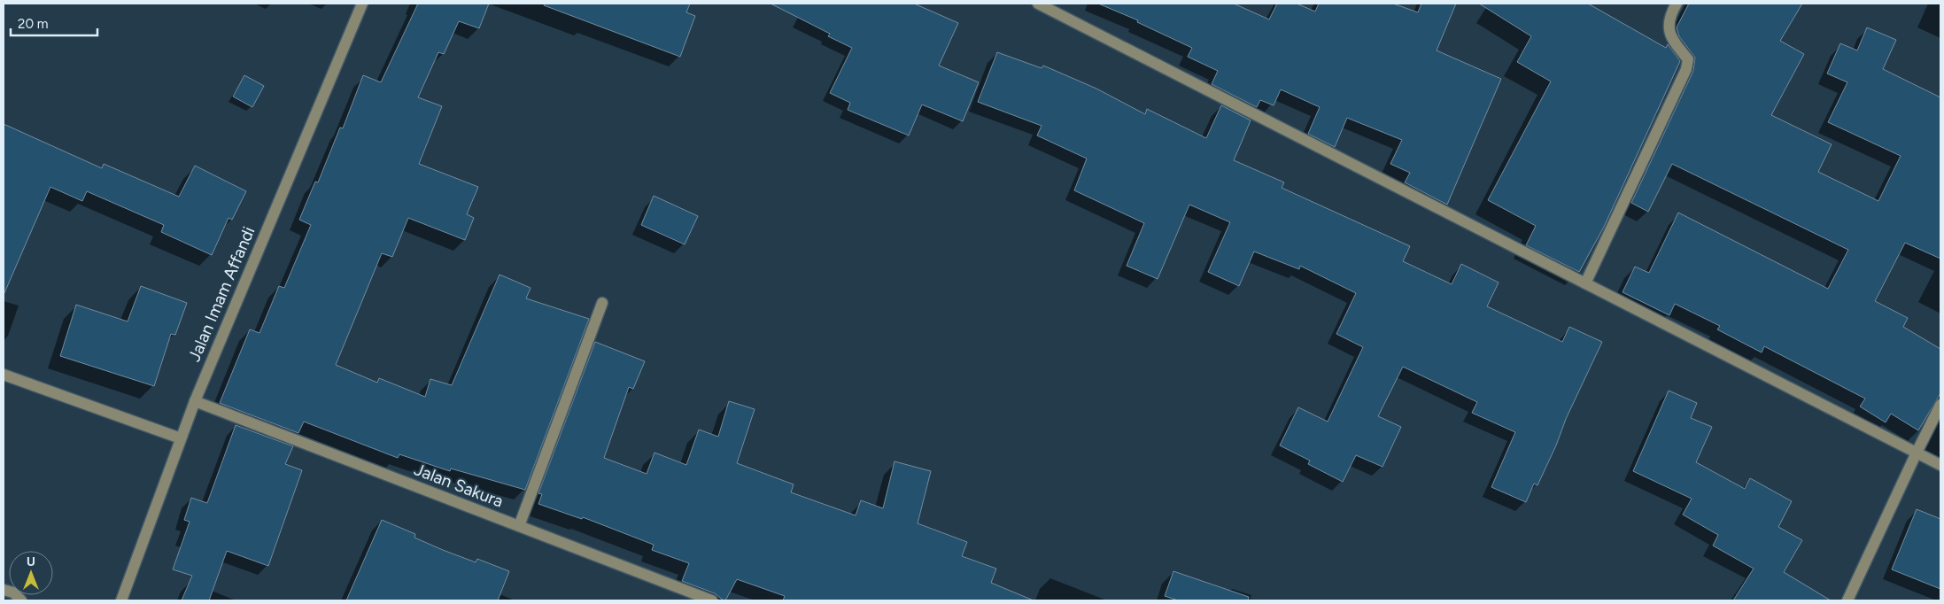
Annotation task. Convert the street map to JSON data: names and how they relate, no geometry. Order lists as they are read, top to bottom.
{
  "streets": {
    "street": ["Jalan Imam Affandi", "Jalan Sakura"]
  },
  "crossings": [
    ["Jalan Imam Affandi", "Jalan Sakura"]
  ],
  "scale_bar": "20 m",
  "north": "top"
}
